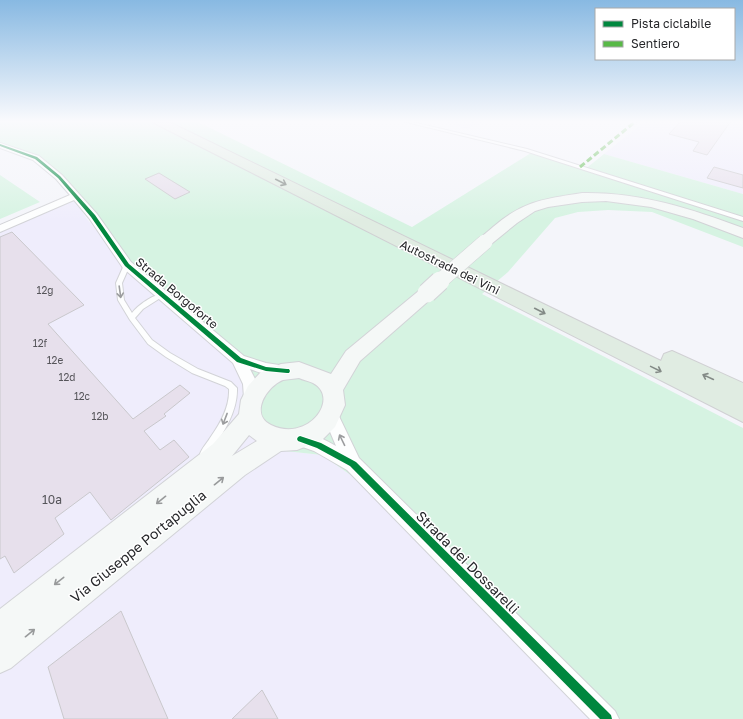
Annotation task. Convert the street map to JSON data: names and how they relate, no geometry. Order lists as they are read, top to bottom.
{
  "streets": {
    "highway": ["Autostrada dei Vini"],
    "main road": ["Via Giuseppe Portapuglia"],
    "street": ["Strada Borgoforte", "Strada dei Dossarelli"]
  },
  "crossings": [
    ["Strada Borgoforte", "Via Giuseppe Portapuglia"],
    ["Strada Borgoforte", "Strada dei Dossarelli"],
    ["Via Giuseppe Portapuglia", "Strada dei Dossarelli"]
  ],
  "house_numbers": [
    "12g",
    "12f",
    "12e",
    "12d",
    "12c",
    "12b",
    "10a"
  ],
  "legend": ["Pista ciclabile", "Sentiero"]
}
